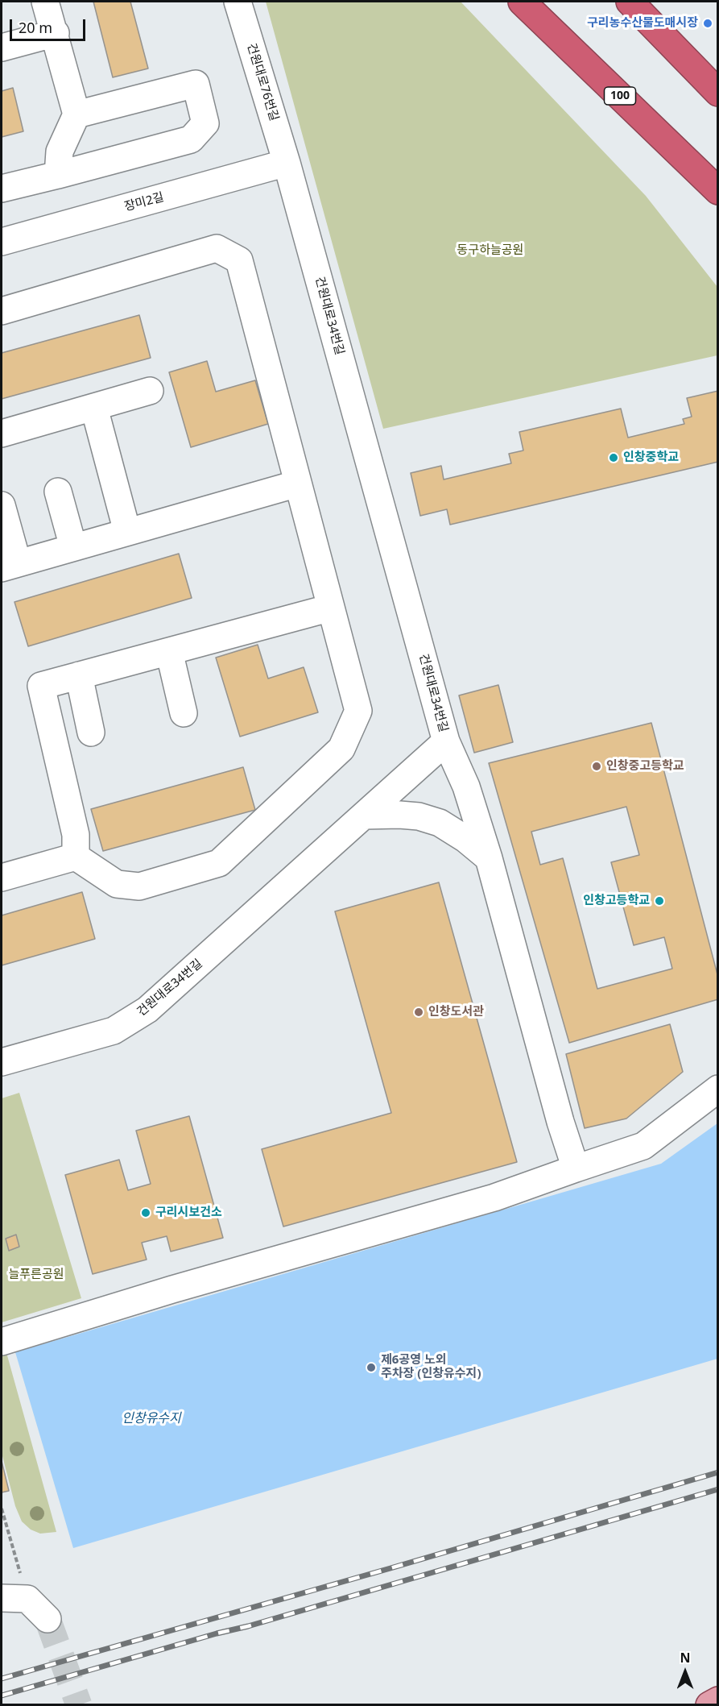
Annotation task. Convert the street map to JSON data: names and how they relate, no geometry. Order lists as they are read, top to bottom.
{
  "streets": {
    "highway": ["100"],
    "street": ["건원대로76번길", "장미2길", "건원대로34번길"]
  },
  "crossings": [
    ["건원대로76번길", "장미2길"],
    ["건원대로76번길", "건원대로34번길"],
    ["장미2길", "건원대로34번길"]
  ],
  "water": ["인창유수지"],
  "parks": ["동구하늘공원", "늘푸른공원"],
  "places": [
    "구리농수산물도매시장",
    "인창중학교",
    "인창중고등학교",
    "인창고등학교",
    "인창도서관",
    "구리시보건소",
    "제6공영 노외 주차장 (인창유수지)"
  ],
  "scale_bar": "20 m",
  "north": "top"
}
